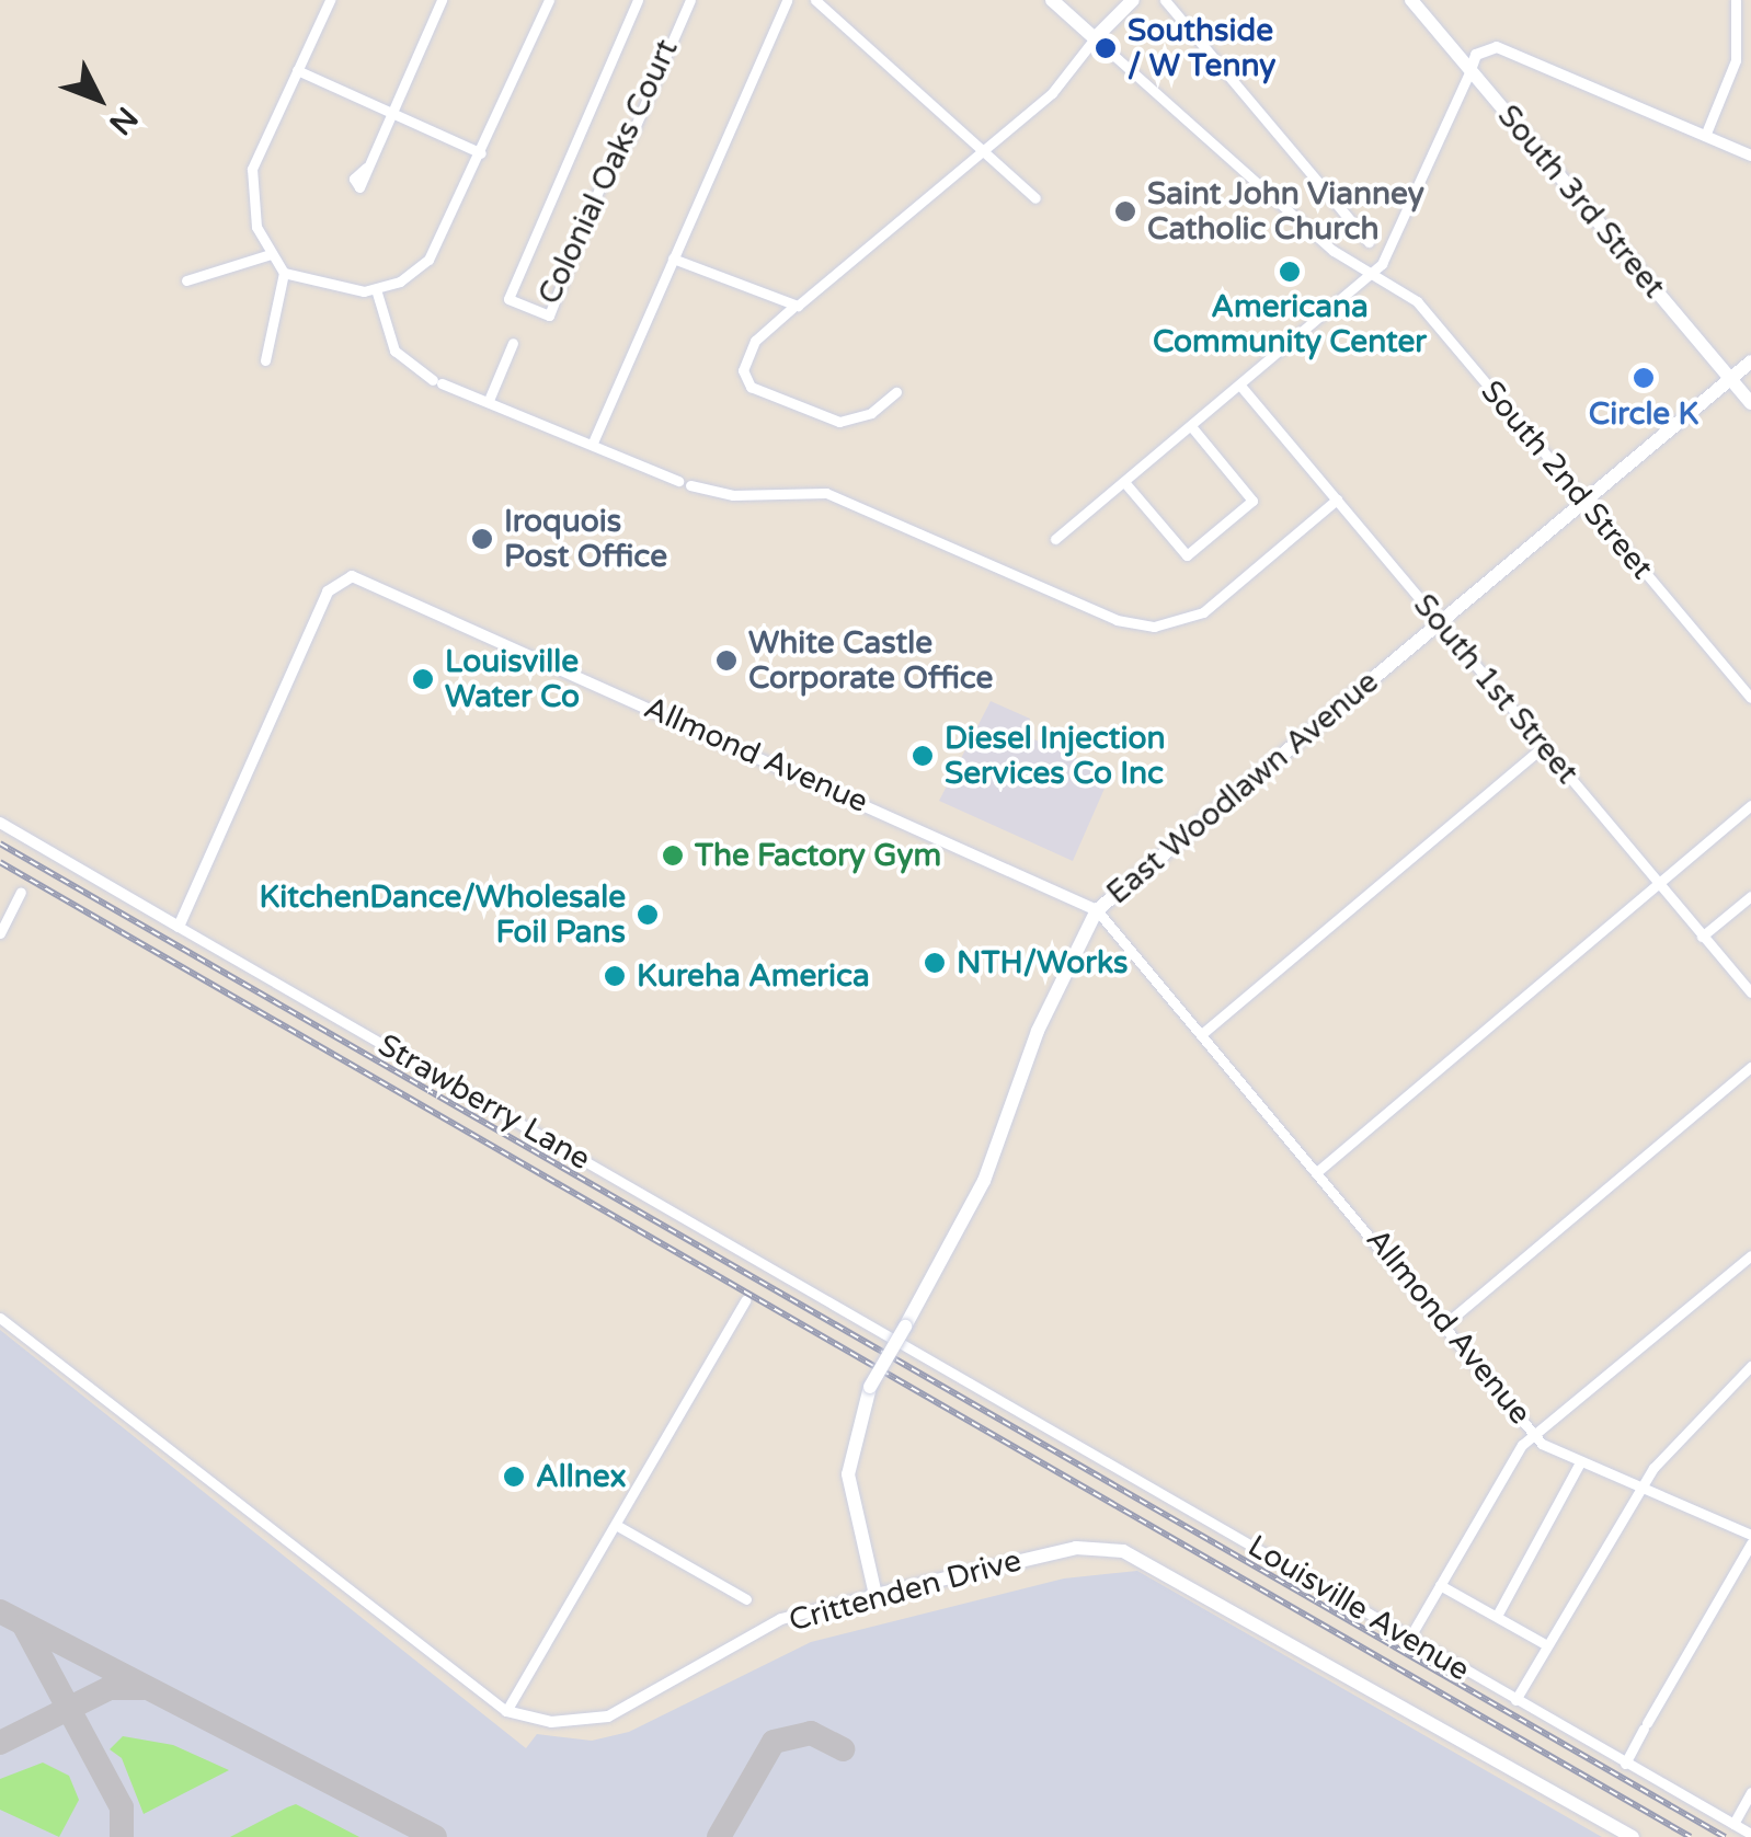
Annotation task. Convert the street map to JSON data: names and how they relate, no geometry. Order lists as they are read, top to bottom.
{
  "streets": {
    "main road": ["South 3rd Street", "East Woodlawn Avenue", "Crittenden Drive"],
    "street": [
      "Colonial Oaks Court",
      "South 2nd Street",
      "South 1st Street",
      "Allmond Avenue",
      "Strawberry Lane",
      "Louisville Avenue"
    ]
  },
  "crossings": [
    ["South 3rd Street", "East Woodlawn Avenue"],
    ["South 2nd Street", "East Woodlawn Avenue"],
    ["South 1st Street", "East Woodlawn Avenue"],
    ["Allmond Avenue", "East Woodlawn Avenue"],
    ["Allmond Avenue", "Strawberry Lane"],
    ["East Woodlawn Avenue", "Crittenden Drive"],
    ["Strawberry Lane", "Louisville Avenue"]
  ],
  "places": [
    "Southside / W Tenny",
    "Saint John Vianney Catholic Church",
    "Americana Community Center",
    "Circle K",
    "Iroquois Post Office",
    "White Castle Corporate Office",
    "Louisville Water Co",
    "Diesel Injection Services Co Inc",
    "The Factory Gym",
    "KitchenDance/Wholesale Foil Pans",
    "NTH/Works",
    "Kureha America",
    "Allnex"
  ],
  "north": "bottom right"
}
